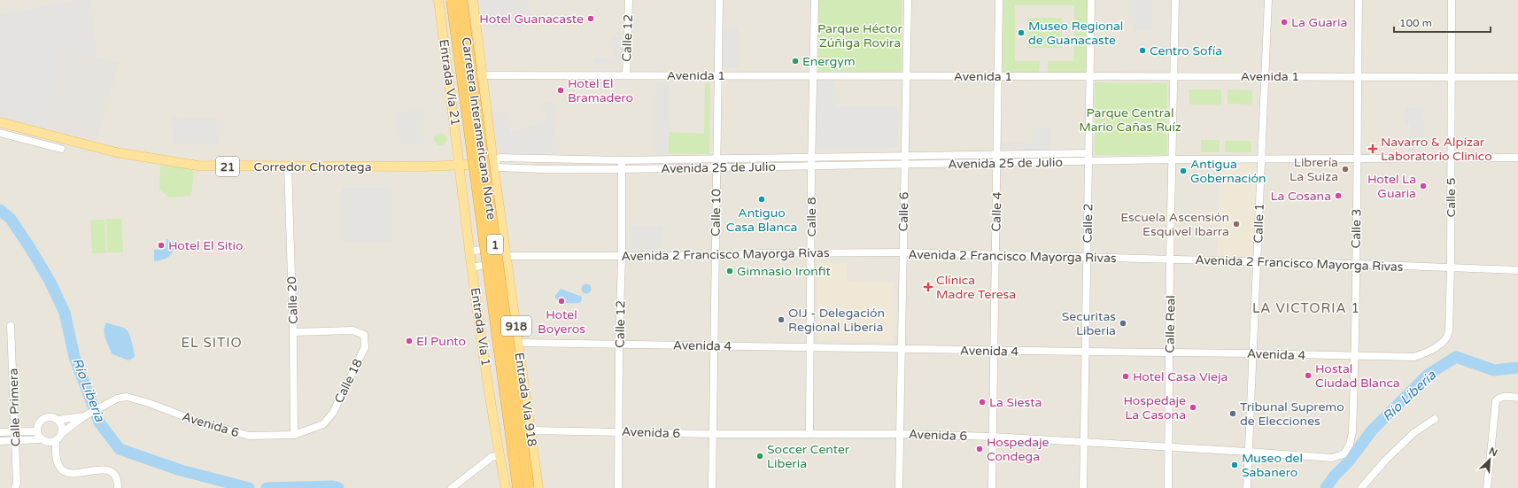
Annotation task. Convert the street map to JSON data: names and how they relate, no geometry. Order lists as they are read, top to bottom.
{
  "streets": {
    "highway": ["Carretera Interamericana Norte", "1"],
    "main road": [
      "Entrada Vía 21",
      "Avenida 25 de Julio",
      "21",
      "Corredor Chorotega",
      "918",
      "Entrada Vía 1",
      "Entrada Vía 918"
    ],
    "street": [
      "Calle 12",
      "Avenida 1",
      "Calle 5",
      "Calle 6",
      "Calle 4",
      "Calle 10",
      "Calle 8",
      "Calle 2",
      "Calle 1",
      "Calle 3",
      "Avenida 2 Francisco Mayorga Rivas",
      "Calle 20",
      "Calle Real",
      "Avenida 4",
      "Calle 18",
      "Calle Primera",
      "Avenida 6"
    ]
  },
  "crossings": [
    ["Calle 12", "Avenida 1"],
    ["Calle 12", "Avenida 25 de Julio"],
    ["Calle 12", "Avenida 2 Francisco Mayorga Rivas"],
    ["Calle 12", "Avenida 4"],
    ["Calle 12", "Avenida 6"],
    ["Avenida 1", "Entrada Vía 21"],
    ["Avenida 1", "Calle 5"],
    ["Avenida 1", "Calle 6"],
    ["Avenida 1", "Calle 4"],
    ["Avenida 1", "Calle 10"],
    ["Avenida 1", "Calle 8"],
    ["Avenida 1", "Calle 2"],
    ["Avenida 1", "Calle 1"],
    ["Avenida 1", "Calle 3"],
    ["Avenida 1", "Calle Real"],
    ["Entrada Vía 21", "Avenida 25 de Julio"],
    ["Entrada Vía 21", "Corredor Chorotega"],
    ["Entrada Vía 21", "Entrada Vía 1"],
    ["Avenida 25 de Julio", "Corredor Chorotega"],
    ["Avenida 25 de Julio", "Calle 5"],
    ["Avenida 25 de Julio", "Calle 6"],
    ["Avenida 25 de Julio", "Calle 4"],
    ["Avenida 25 de Julio", "Calle 10"],
    ["Avenida 25 de Julio", "Calle 8"],
    ["Avenida 25 de Julio", "Calle 2"],
    ["Avenida 25 de Julio", "Calle 1"],
    ["Avenida 25 de Julio", "Calle 3"],
    ["Avenida 25 de Julio", "Calle Real"],
    ["Avenida 25 de Julio", "Entrada Vía 1"],
    ["Avenida 25 de Julio", "Entrada Vía 918"],
    ["Corredor Chorotega", "Calle 20"],
    ["Corredor Chorotega", "Entrada Vía 1"],
    ["Calle 5", "Avenida 2 Francisco Mayorga Rivas"],
    ["Calle 5", "Avenida 4"],
    ["Calle 6", "Avenida 2 Francisco Mayorga Rivas"],
    ["Calle 6", "Avenida 4"],
    ["Calle 6", "Avenida 6"],
    ["Calle 4", "Avenida 2 Francisco Mayorga Rivas"],
    ["Calle 4", "Avenida 4"],
    ["Calle 4", "Avenida 6"],
    ["Calle 10", "Avenida 2 Francisco Mayorga Rivas"],
    ["Calle 10", "Avenida 4"],
    ["Calle 10", "Avenida 6"],
    ["Calle 8", "Avenida 2 Francisco Mayorga Rivas"],
    ["Calle 8", "Avenida 4"],
    ["Calle 8", "Avenida 6"],
    ["Calle 2", "Avenida 2 Francisco Mayorga Rivas"],
    ["Calle 2", "Avenida 4"],
    ["Calle 2", "Avenida 6"],
    ["Calle 1", "Avenida 2 Francisco Mayorga Rivas"],
    ["Calle 1", "Avenida 4"],
    ["Calle 1", "Avenida 6"],
    ["Calle 3", "Avenida 2 Francisco Mayorga Rivas"],
    ["Calle 3", "Avenida 4"],
    ["Calle 3", "Avenida 6"],
    ["Avenida 2 Francisco Mayorga Rivas", "Calle Real"],
    ["Avenida 2 Francisco Mayorga Rivas", "Entrada Vía 918"],
    ["Calle 20", "Calle 18"],
    ["Calle 20", "Avenida 6"],
    ["Calle Real", "Avenida 4"],
    ["Calle Real", "Avenida 6"],
    ["Avenida 4", "Entrada Vía 918"],
    ["Calle 18", "Avenida 6"],
    ["Entrada Vía 918", "Avenida 6"]
  ],
  "districts": ["LA VICTORIA 1", "EL SITIO"],
  "water": ["Río Liberia"],
  "parks": ["Parque Héctor Zúñiga Rovira", "Parque Central Mario Cañas Ruíz"],
  "places": {
    "other": [
      "Hotel Guanacaste",
      "La Guaria",
      "Museo Regional de Guanacaste",
      "Centro Sofía",
      "Energym",
      "Hotel El Bramadero",
      "Librería La Suiza",
      "Antigua Gobernación",
      "Hotel La Guaria",
      "La Cosana",
      "Antiguo Casa Blanca",
      "Escuela Ascensión Esquivel Ibarra",
      "Hotel El Sitio",
      "Gimnasio Ironfit",
      "Hotel Boyeros",
      "OIJ - Delegación Regional Liberia",
      "Securitas Liberia",
      "El Punto",
      "Hostal Ciudad Blanca",
      "Hotel Casa Vieja",
      "La Siesta",
      "Hospedaje La Casona",
      "Tribunal Supremo de Elecciones",
      "Hospedaje Condega",
      "Soccer Center Liberia",
      "Museo del Sabanero"
    ],
    "health": ["Navarro & Alpízar Laboratorio Clinico", "Clínica Madre Teresa"]
  },
  "scale_bar": "100 m",
  "north": "top right"
}
